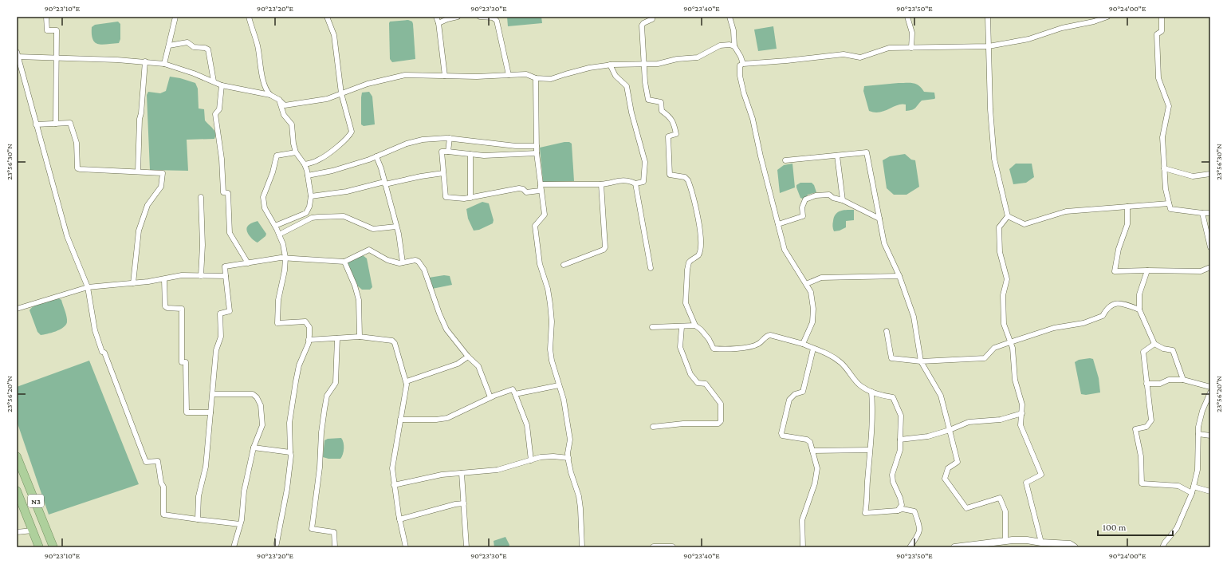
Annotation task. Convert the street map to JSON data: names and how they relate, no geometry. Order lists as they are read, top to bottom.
{
  "streets": {
    "highway": ["N3"]
  },
  "scale_bar": "100 m",
  "coordinates": [
    "90°23'10\"E",
    "90°23'20\"E",
    "90°23'30\"E",
    "90°23'40\"E",
    "90°23'50\"E",
    "90°24'00\"E",
    "23°56'30\"N",
    "23°56'20\"N"
  ]
}
